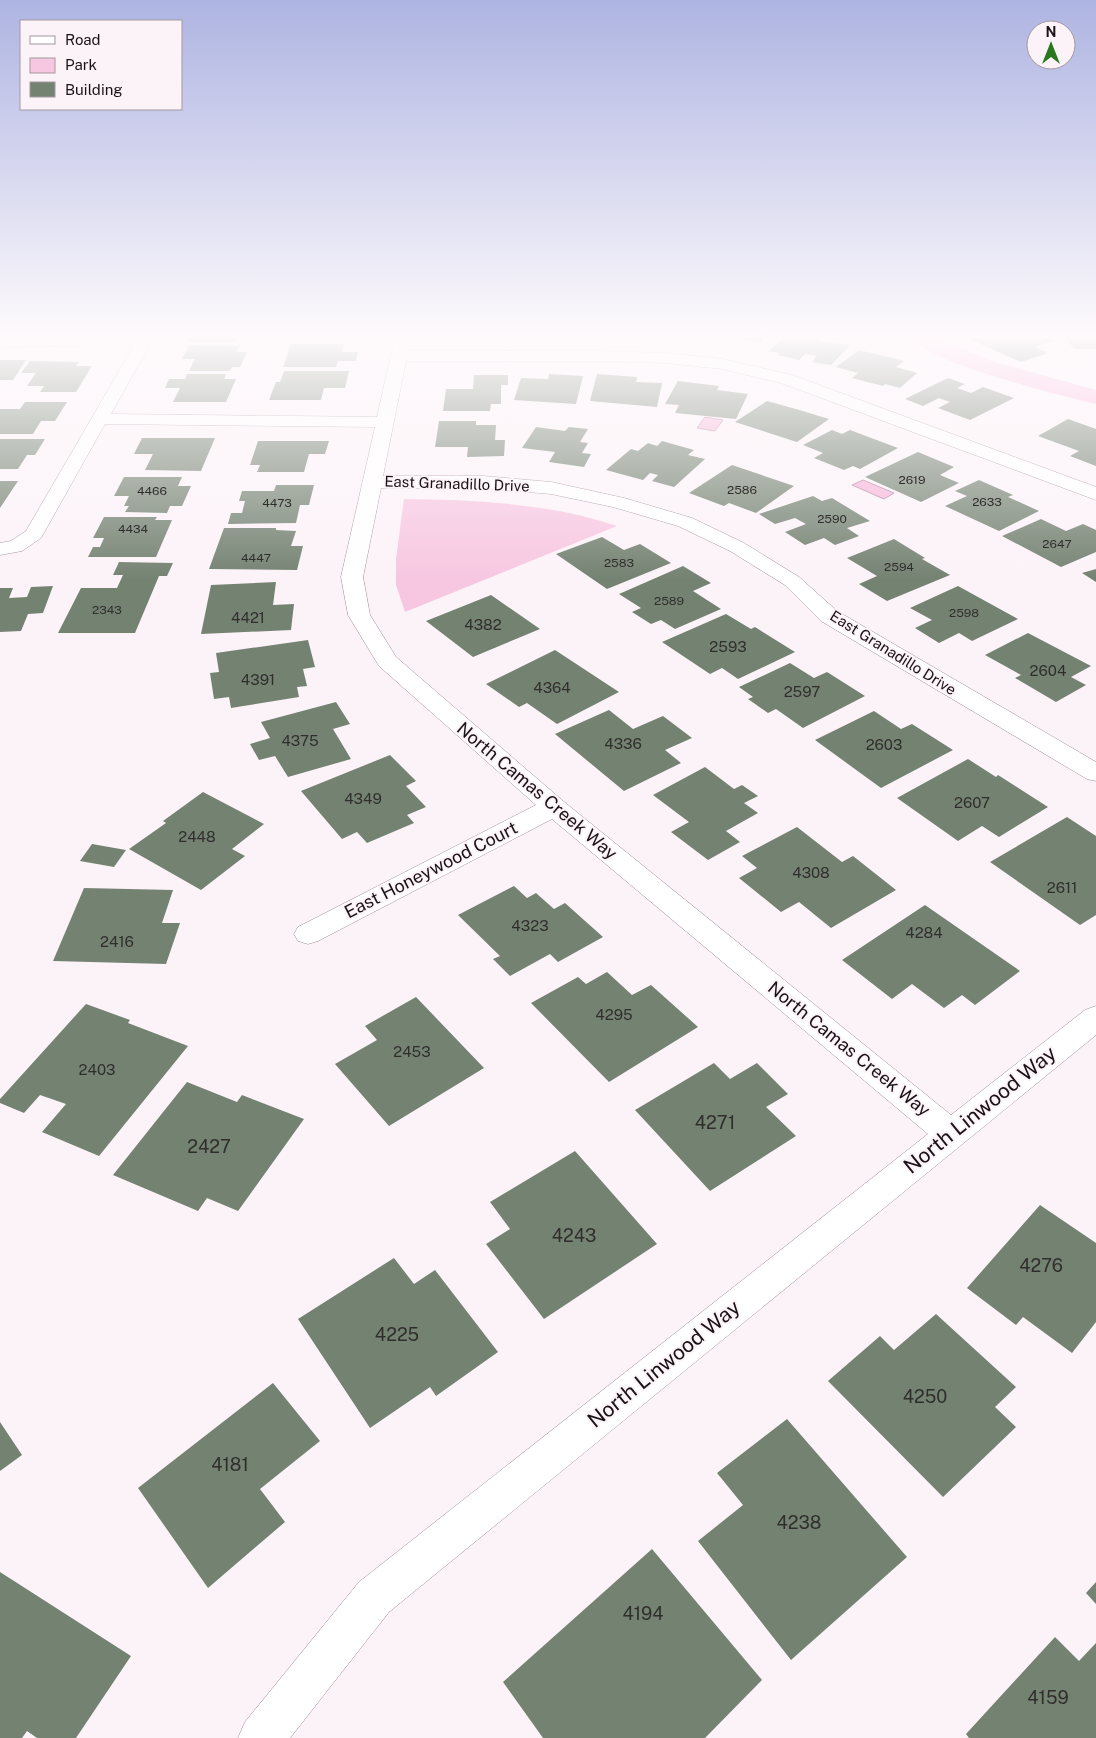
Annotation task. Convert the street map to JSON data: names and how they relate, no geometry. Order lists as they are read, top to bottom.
{
  "streets": {
    "street": [
      "East Granadillo Drive",
      "North Camas Creek Way",
      "East Honeywood Court",
      "North Linwood Way"
    ]
  },
  "crossings": [
    ["East Granadillo Drive", "North Camas Creek Way"],
    ["North Camas Creek Way", "East Honeywood Court"],
    ["North Camas Creek Way", "North Linwood Way"]
  ],
  "house_numbers": [
    "2619",
    "2586",
    "4466",
    "2633",
    "4473",
    "2590",
    "4434",
    "2647",
    "4447",
    "2583",
    "2594",
    "2589",
    "2343",
    "2598",
    "4421",
    "4382",
    "2593",
    "2604",
    "4391",
    "4364",
    "2597",
    "4375",
    "4336",
    "2603",
    "4349",
    "2607",
    "2448",
    "4308",
    "2611",
    "4323",
    "4284",
    "2416",
    "4295",
    "2453",
    "2403",
    "4271",
    "2427",
    "4243",
    "4276",
    "4225",
    "4250",
    "4181",
    "4238",
    "4194",
    "4159"
  ],
  "legend": ["Road", "Park", "Building"],
  "north": "top"
}
